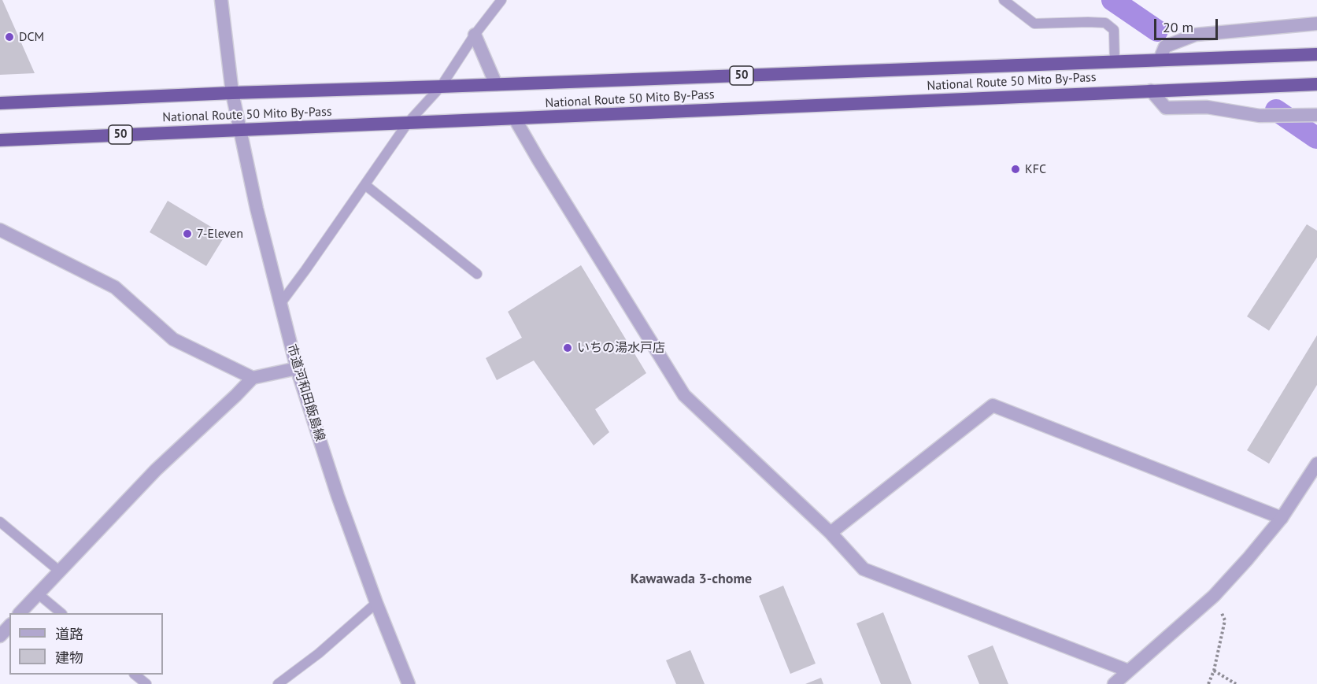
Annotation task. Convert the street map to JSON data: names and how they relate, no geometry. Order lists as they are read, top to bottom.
{
  "streets": {
    "highway": ["50", "National Route 50 Mito By-Pass"],
    "street": ["市道河和田飯島線"]
  },
  "crossings": [
    ["National Route 50 Mito By-Pass", "市道河和田飯島線"]
  ],
  "districts": ["Kawawada 3-chome"],
  "places": [
    "DCM",
    "KFC",
    "7-Eleven",
    "いちの湯水戸店"
  ],
  "legend": ["道路", "建物"],
  "scale_bar": "20 m"
}
